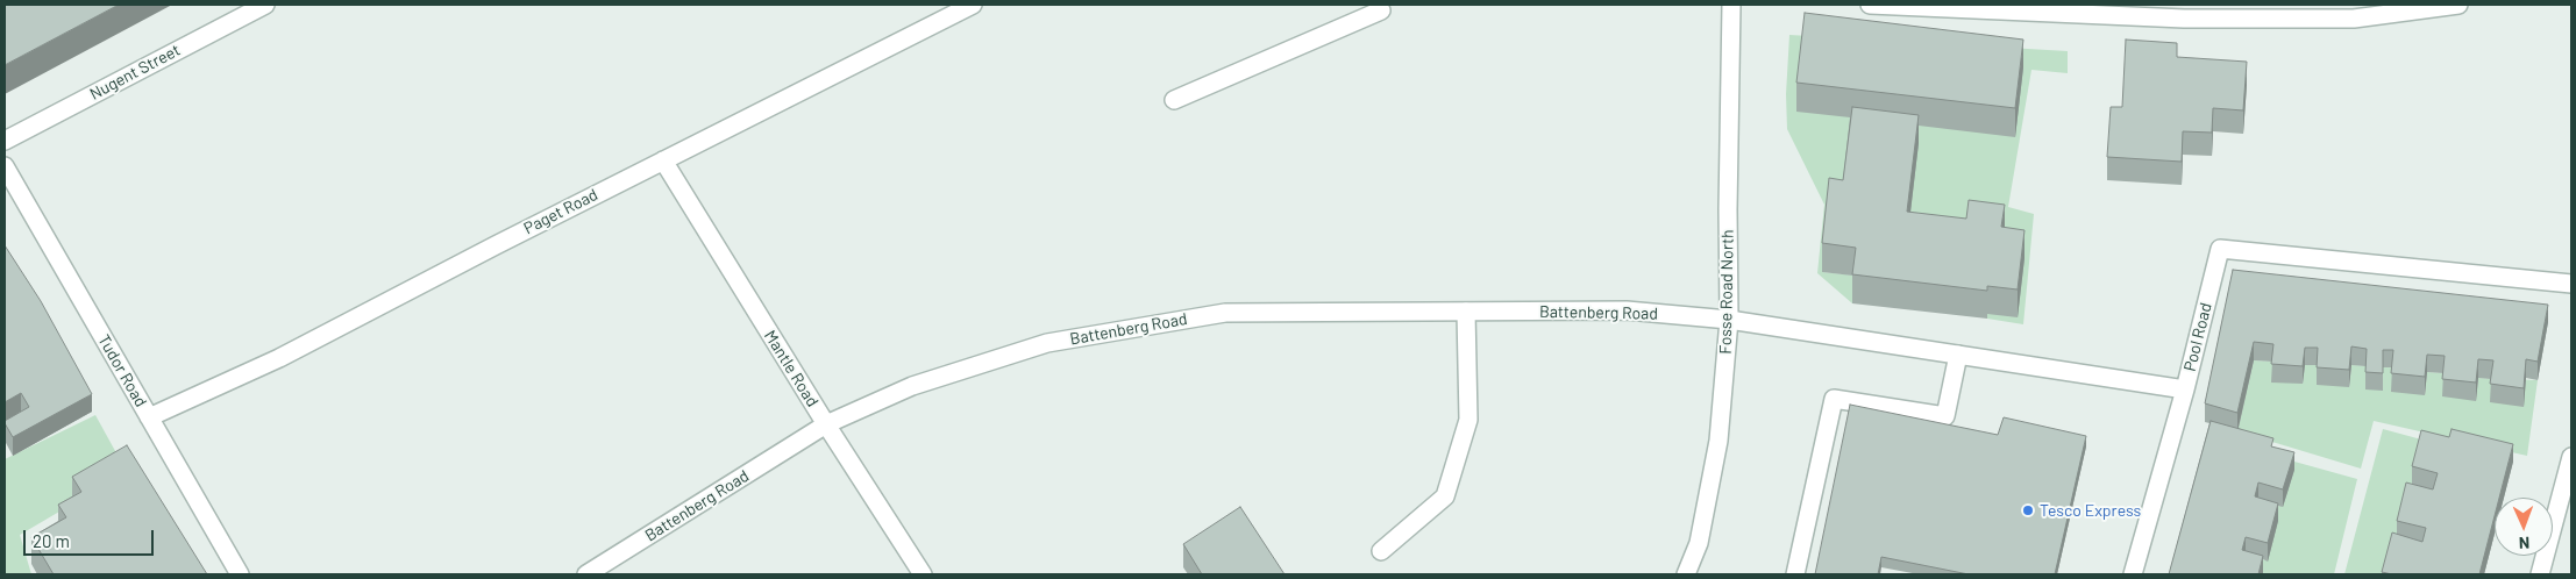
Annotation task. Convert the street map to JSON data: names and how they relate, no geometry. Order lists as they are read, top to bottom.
{
  "streets": {
    "street": [
      "Nugent Street",
      "Paget Road",
      "Fosse Road North",
      "Battenberg Road",
      "Pool Road",
      "Mantle Road",
      "Tudor Road"
    ]
  },
  "crossings": [
    ["Paget Road", "Mantle Road"],
    ["Paget Road", "Tudor Road"],
    ["Fosse Road North", "Battenberg Road"],
    ["Fosse Road North", "Pool Road"],
    ["Battenberg Road", "Pool Road"],
    ["Battenberg Road", "Mantle Road"]
  ],
  "places": ["Tesco Express"],
  "scale_bar": "20 m",
  "north": "bottom"
}
